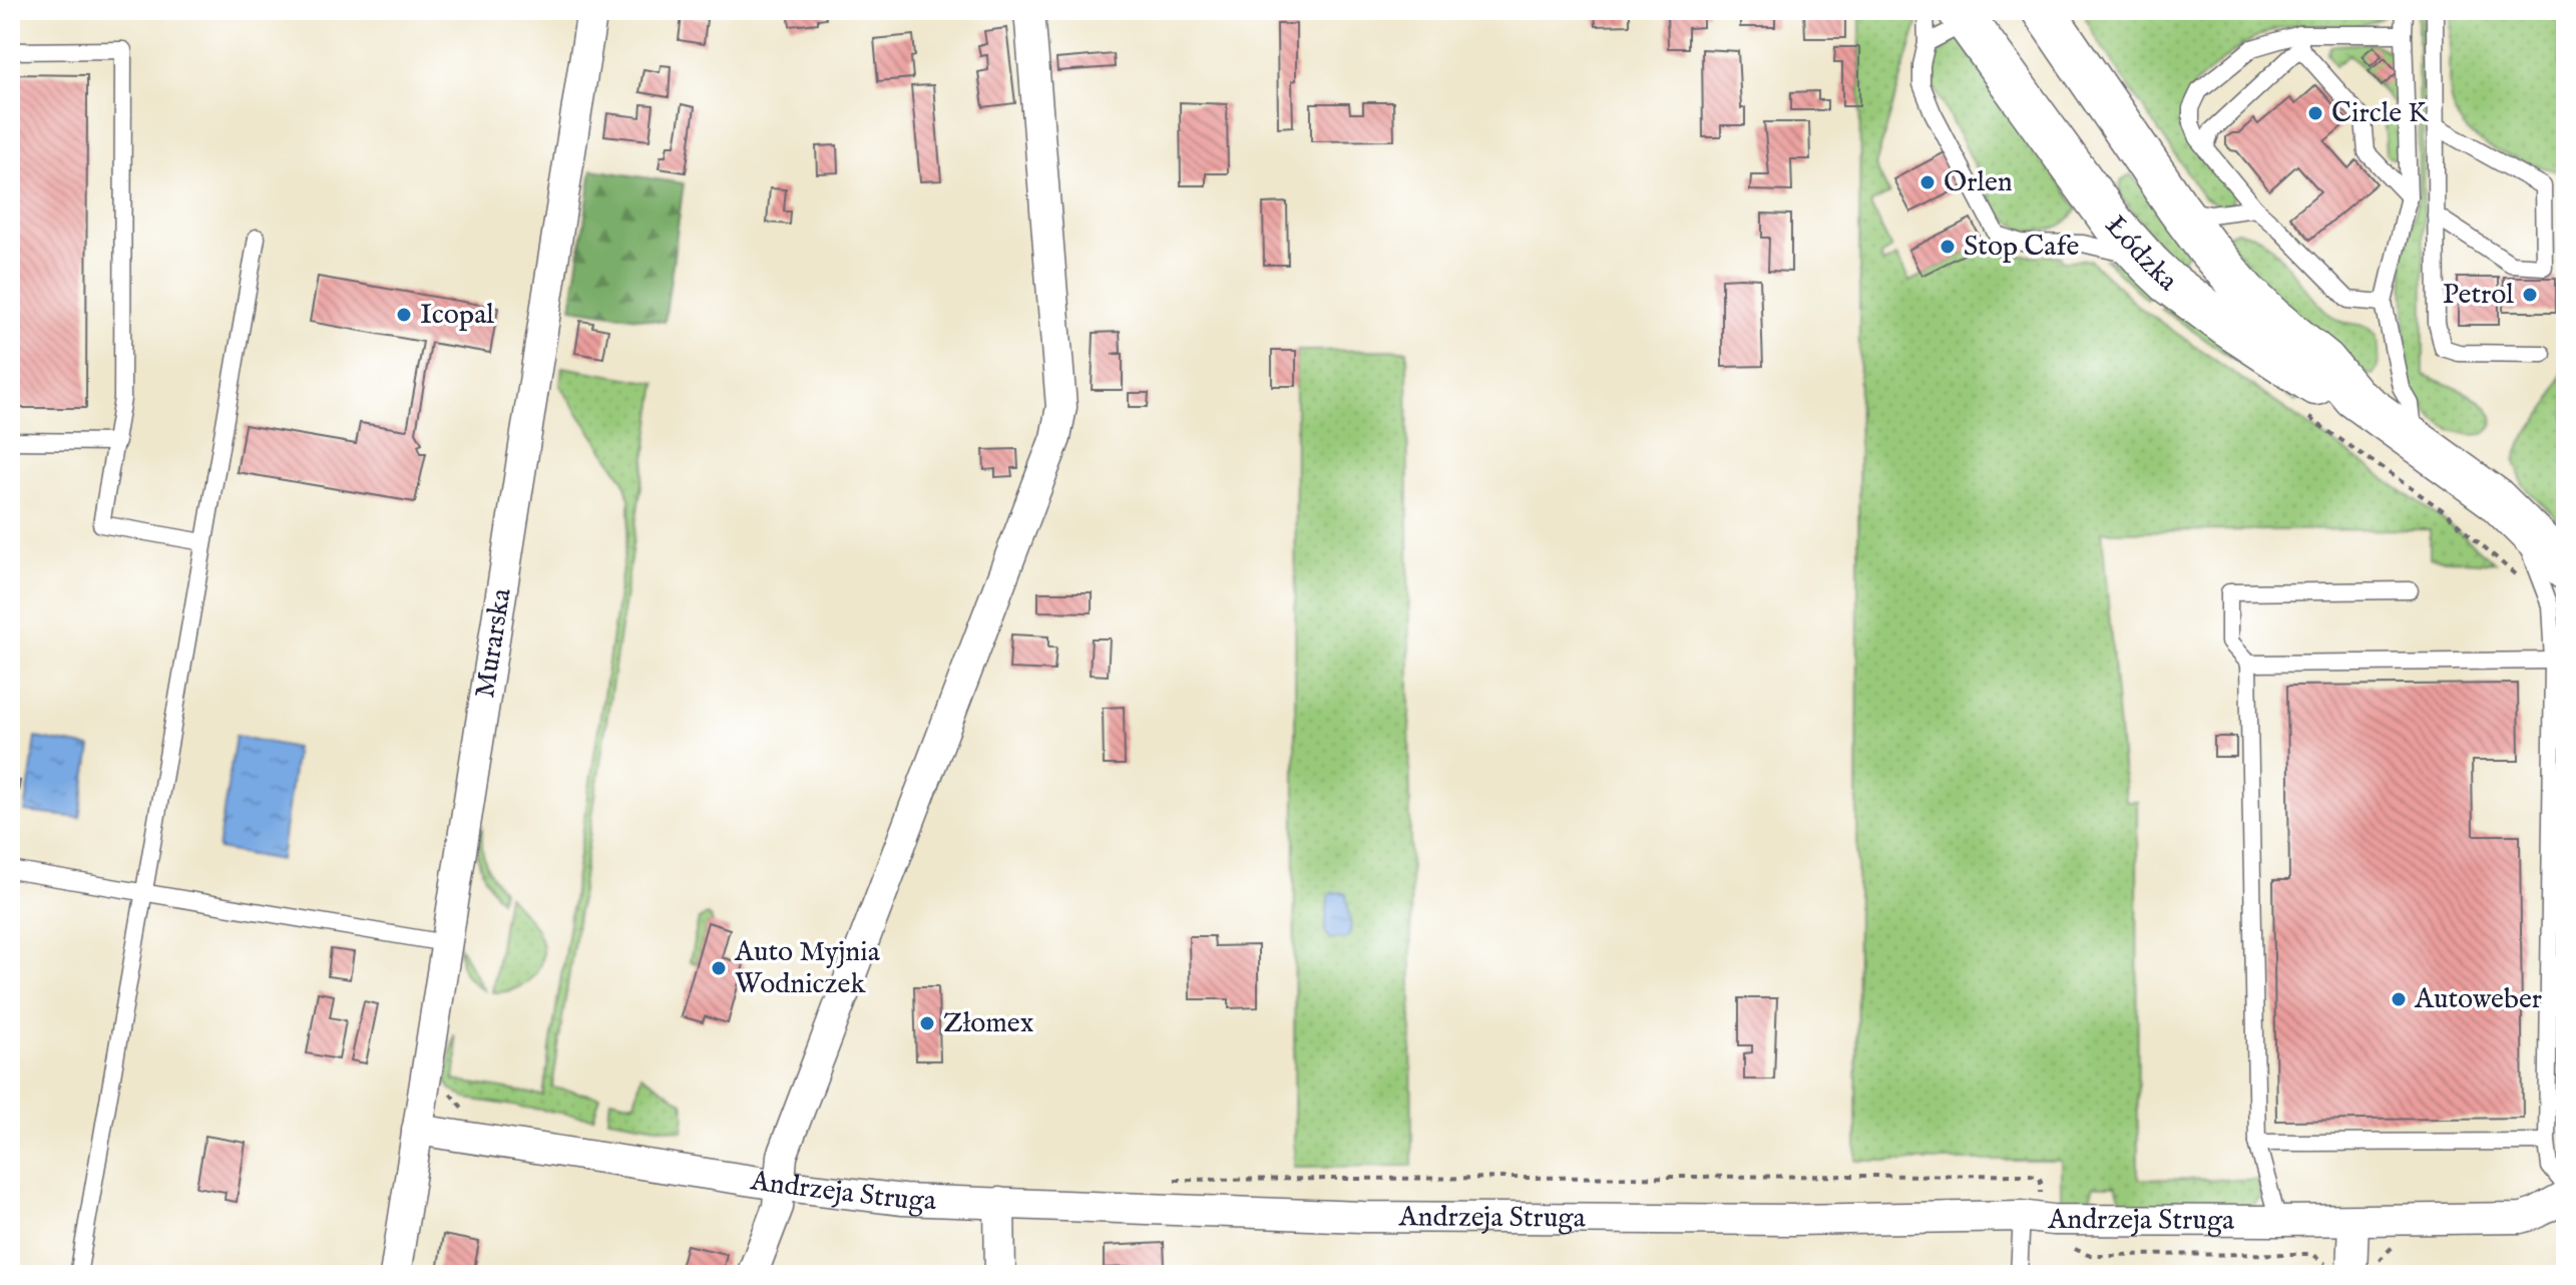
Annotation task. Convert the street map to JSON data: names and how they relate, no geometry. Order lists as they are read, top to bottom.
{
  "streets": {
    "main road": ["Łódzka"],
    "street": ["Murarska", "Andrzeja Struga"]
  },
  "crossings": [
    ["Murarska", "Andrzeja Struga"]
  ],
  "places": [
    "Circle K",
    "Orlen",
    "Stop Cafe",
    "Petrol",
    "Icopal",
    "Auto Myjnia Wodniczek",
    "Autoweber",
    "Złomex"
  ]
}
